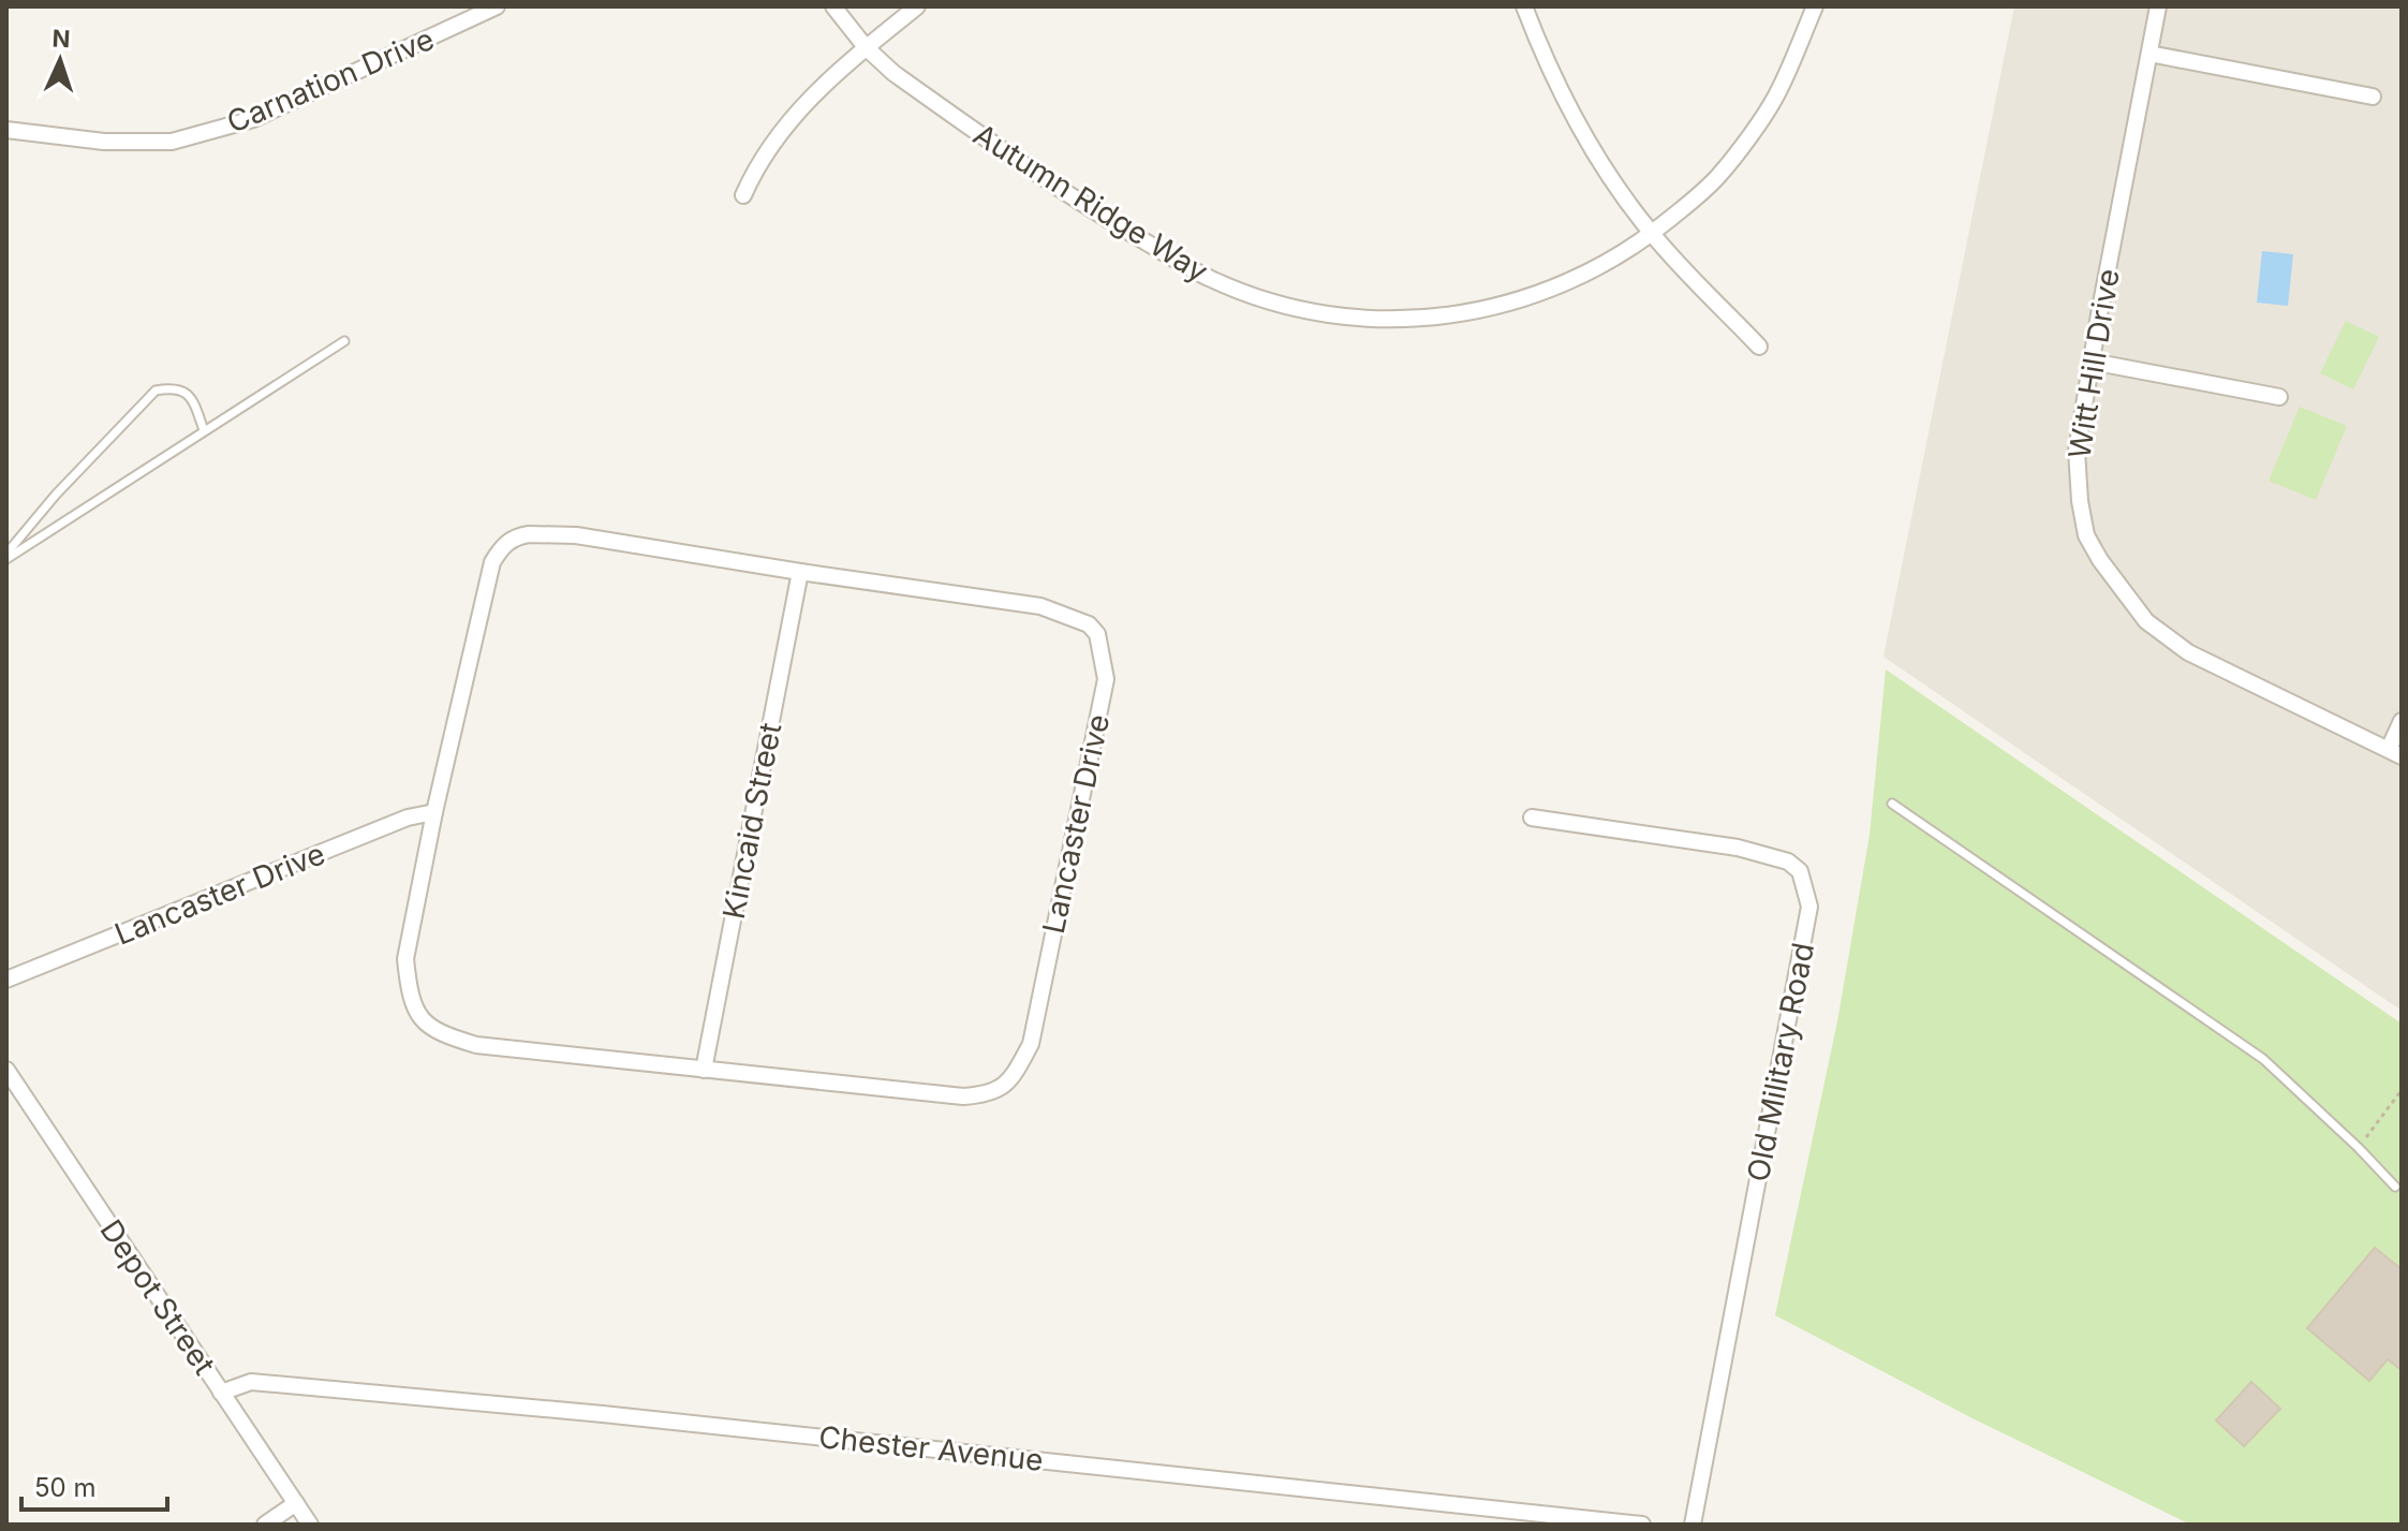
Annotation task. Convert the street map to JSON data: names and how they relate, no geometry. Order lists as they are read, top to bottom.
{
  "streets": {
    "street": [
      "Carnation Drive",
      "Autumn Ridge Way",
      "Witt Hill Drive",
      "Kincaid Street",
      "Lancaster Drive",
      "Old Military Road",
      "Depot Street",
      "Chester Avenue"
    ]
  },
  "crossings": [
    ["Kincaid Street", "Lancaster Drive"],
    ["Depot Street", "Chester Avenue"]
  ],
  "scale_bar": "50 m",
  "north": "top"
}
